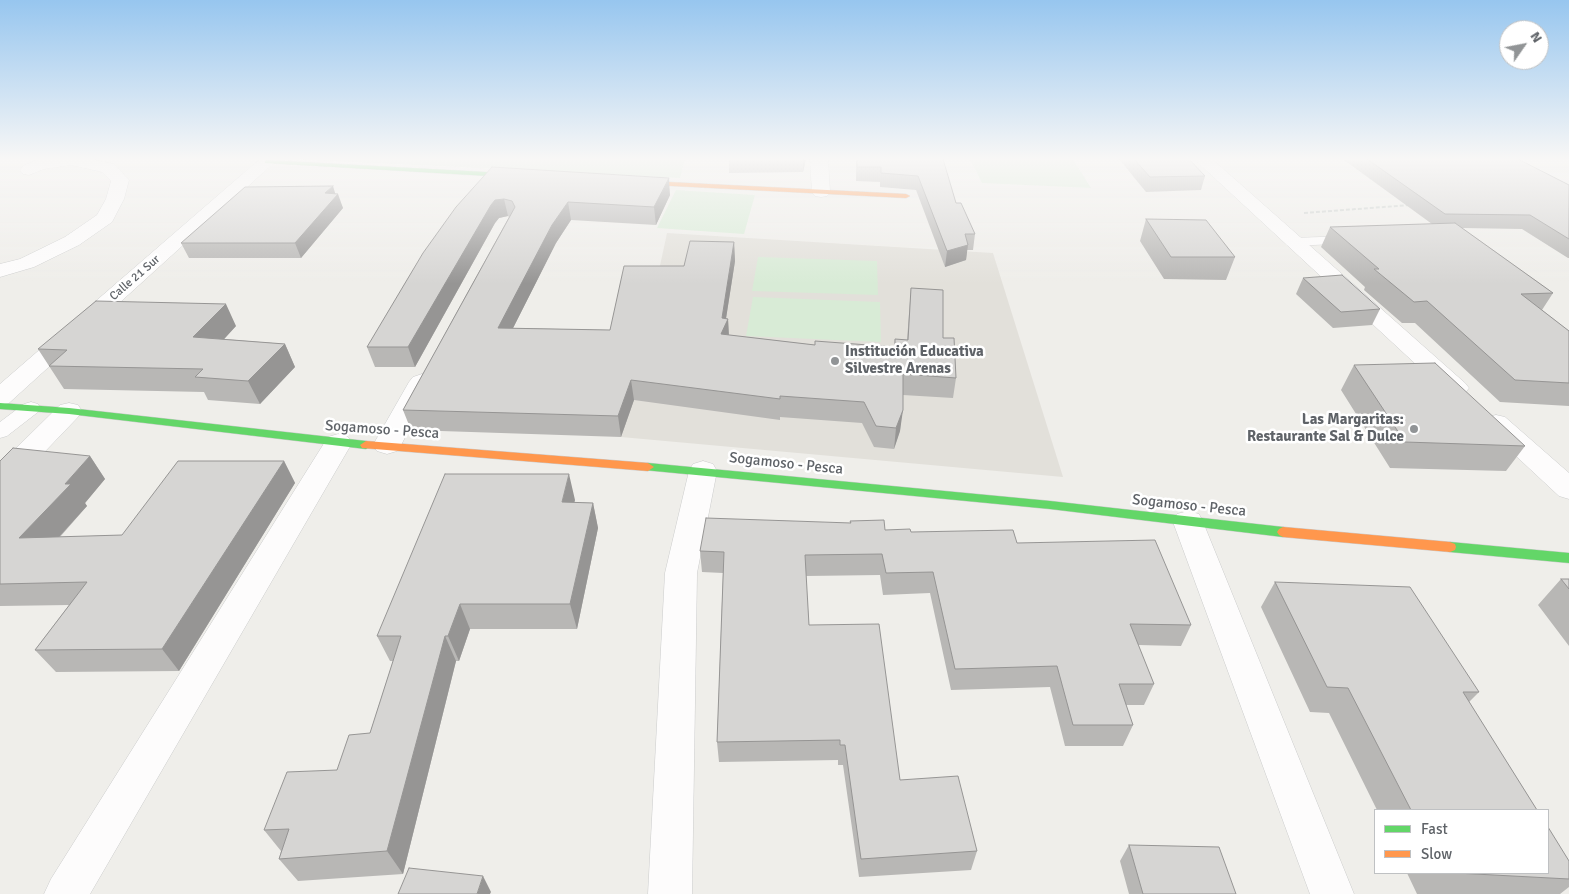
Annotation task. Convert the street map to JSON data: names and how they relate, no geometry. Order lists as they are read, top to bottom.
{
  "streets": {
    "main road": ["Sogamoso - Pesca"],
    "street": ["Calle 21 Sur"]
  },
  "places": ["Institución Educativa Silvestre Arenas", "Las Margaritas: Restaurante Sal & Dulce"],
  "legend": ["Fast", "Slow"],
  "north": "top right"
}
